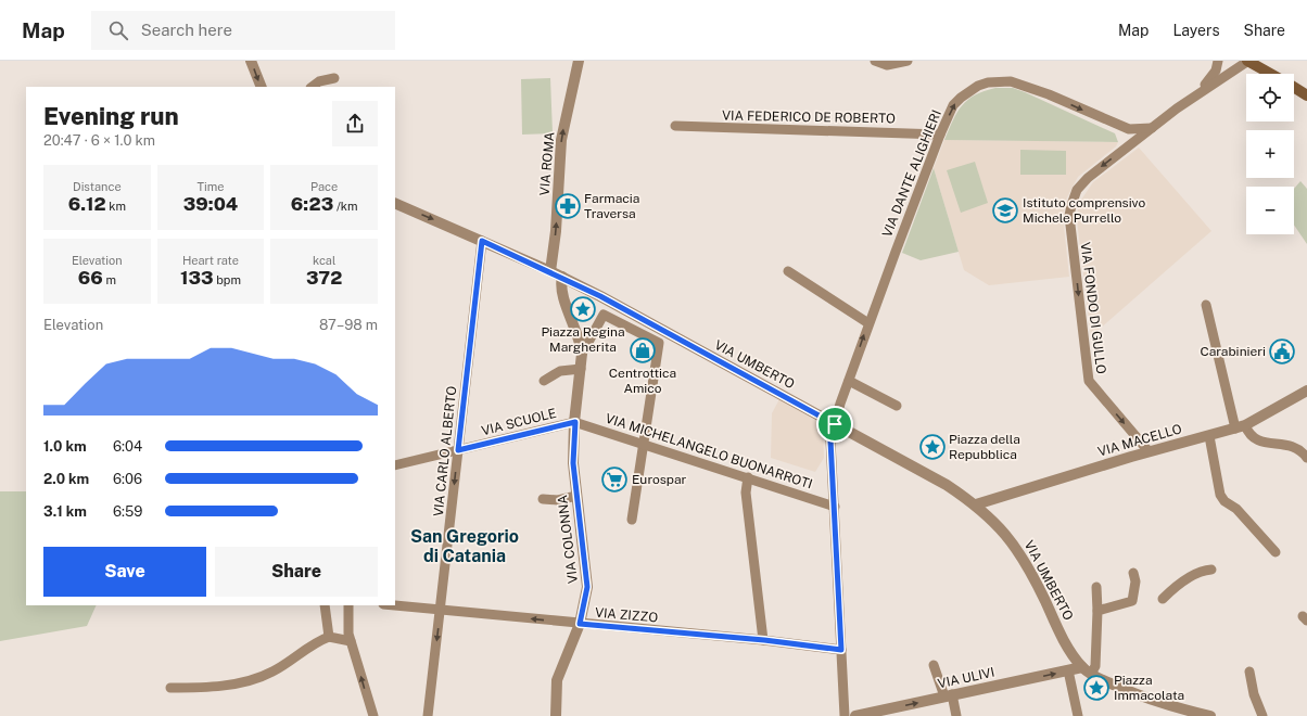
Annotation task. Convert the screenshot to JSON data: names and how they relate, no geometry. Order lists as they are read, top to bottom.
{
  "streets": {
    "street": [
      "VIA FEDERICO DE ROBERTO",
      "VIA ROMA",
      "VIA DANTE ALIGHIERI",
      "VIA FONDO DI GULLO",
      "VIA UMBERTO",
      "VIA SCUOLE",
      "VIA MACELLO",
      "VIA CARLO ALBERTO",
      "VIA MICHELANGELO BUONARROTI",
      "VIA COLONNA",
      "VIA ZIZZO",
      "VIA ULIVI"
    ]
  },
  "crossings": [
    ["VIA FEDERICO DE ROBERTO", "VIA DANTE ALIGHIERI"],
    ["VIA ROMA", "VIA UMBERTO"],
    ["VIA DANTE ALIGHIERI", "VIA FONDO DI GULLO"],
    ["VIA DANTE ALIGHIERI", "VIA UMBERTO"],
    ["VIA DANTE ALIGHIERI", "VIA MICHELANGELO BUONARROTI"],
    ["VIA DANTE ALIGHIERI", "VIA ZIZZO"],
    ["VIA FONDO DI GULLO", "VIA MACELLO"],
    ["VIA UMBERTO", "VIA MACELLO"],
    ["VIA UMBERTO", "VIA COLONNA"],
    ["VIA UMBERTO", "VIA ULIVI"],
    ["VIA SCUOLE", "VIA CARLO ALBERTO"],
    ["VIA SCUOLE", "VIA MICHELANGELO BUONARROTI"],
    ["VIA SCUOLE", "VIA COLONNA"],
    ["VIA CARLO ALBERTO", "VIA ZIZZO"],
    ["VIA MICHELANGELO BUONARROTI", "VIA COLONNA"],
    ["VIA COLONNA", "VIA ZIZZO"]
  ],
  "one_way": [
    "VIA ROMA",
    "VIA FONDO DI GULLO",
    "VIA CARLO ALBERTO",
    "VIA ULIVI"
  ],
  "districts": ["San Gregorio di Catania"],
  "places": {
    "pharmacy": ["Farmacia Traversa"],
    "school or university": ["Istituto comprensivo Michele Purrello"],
    "place": ["Piazza Regina Margherita", "Piazza della Repubblica", "Piazza Immacolata"],
    "shop": ["Centrottica Amico"],
    "public building": ["Carabinieri"],
    "supermarket": ["Eurospar"]
  },
  "page": {
    "header": "Map",
    "search": "Search here",
    "nav": ["Map", "Layers", "Share"],
    "map_buttons": ["+", "−"],
    "heading": ["Evening run", "20:47 · 6 × 1.0 km"],
    "stats": [
      ["Distance", "6.12 km"],
      ["Time", "39:04"],
      ["Pace", "6:23 /km"],
      ["Elevation", "66 m"],
      ["Heart rate", "133 bpm"],
      ["kcal", "372"]
    ],
    "chart": ["Elevation", "87–98 m"],
    "list": [
      {
        "name": "1.0 km",
        "note": "6:04"
      },
      {
        "name": "2.0 km",
        "note": "6:06"
      },
      {
        "name": "3.1 km",
        "note": "6:59"
      }
    ],
    "buttons": ["Save", "Share"]
  }
}
